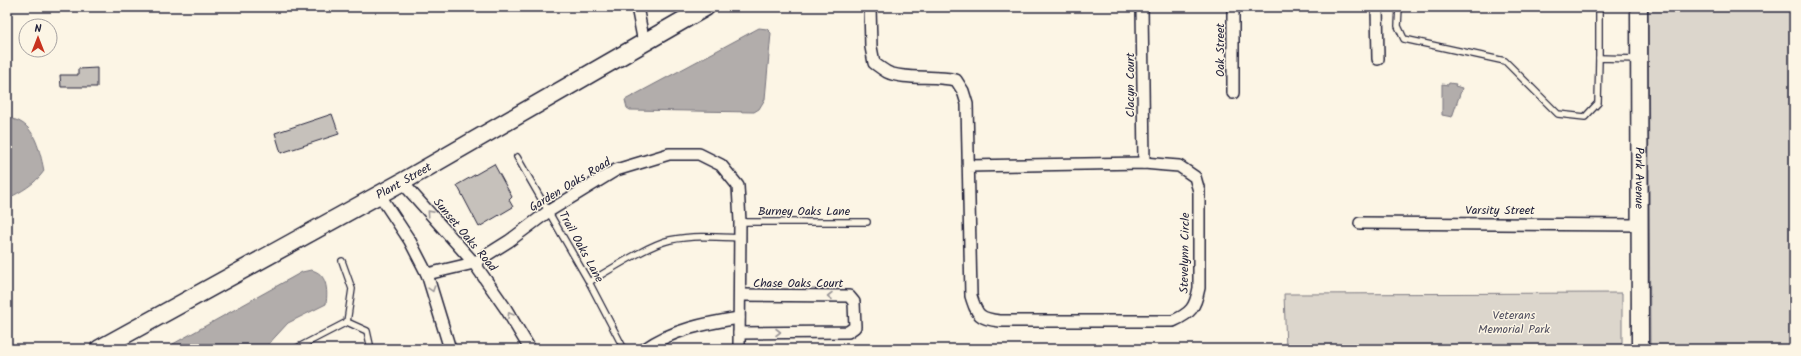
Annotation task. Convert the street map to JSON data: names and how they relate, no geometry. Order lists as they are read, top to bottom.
{
  "streets": {
    "main road": ["Plant Street"],
    "street": [
      "Oak Street",
      "Clacyn Court",
      "Park Avenue",
      "Garden Oaks Road",
      "Varsity Street",
      "Sunset Oaks Road",
      "Stevelynn Circle",
      "Chase Oaks Court"
    ],
    "lane": ["Burney Oaks Lane", "Trail Oaks Lane"]
  },
  "crossings": [
    ["Clacyn Court", "Stevelynn Circle"],
    ["Park Avenue", "Varsity Street"],
    ["Plant Street", "Sunset Oaks Road"],
    ["Garden Oaks Road", "Burney Oaks Lane"],
    ["Garden Oaks Road", "Sunset Oaks Road"],
    ["Garden Oaks Road", "Trail Oaks Lane"],
    ["Garden Oaks Road", "Chase Oaks Court"]
  ],
  "parks": ["Veterans Memorial Park"],
  "north": "top"
}
